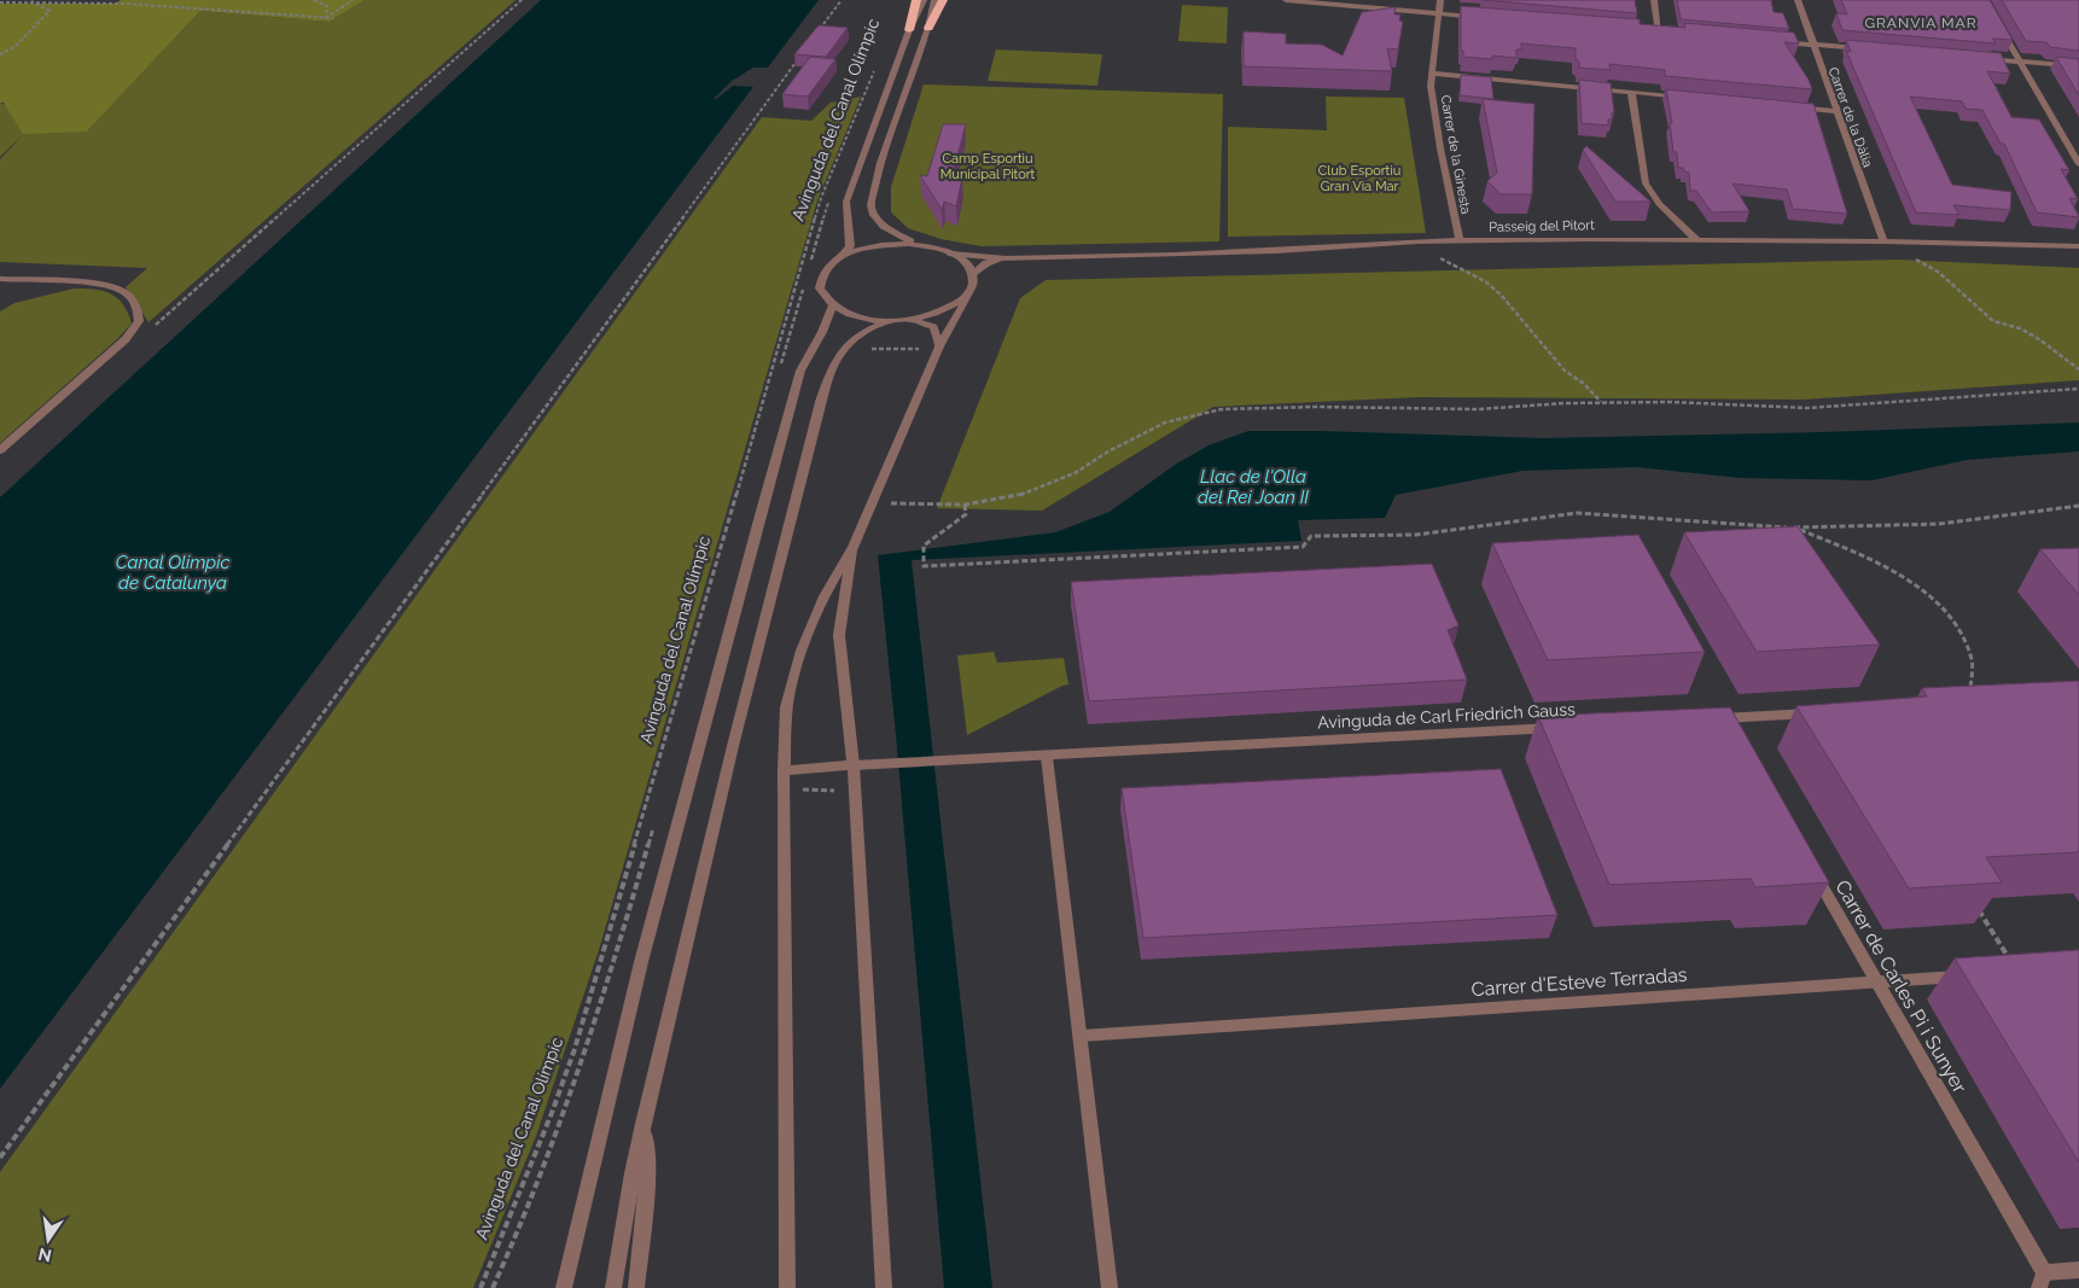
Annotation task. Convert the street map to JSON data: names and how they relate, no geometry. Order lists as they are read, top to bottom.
{
  "streets": {
    "street": [
      "Carrer de la Dàlia",
      "Carrer de la Ginesta",
      "Passeig del Pitort",
      "Avinguda de Carl Friedrich Gauss",
      "Carrer d'Esteve Terradas",
      "Carrer de Carles Pi i Sunyer"
    ],
    "path": ["Avinguda del Canal Olímpic"]
  },
  "crossings": [
    ["Carrer de la Dàlia", "Passeig del Pitort"],
    ["Carrer de la Ginesta", "Passeig del Pitort"],
    ["Carrer d'Esteve Terradas", "Carrer de Carles Pi i Sunyer"]
  ],
  "districts": ["GRANVIA MAR"],
  "water": ["Llac de l'Olla del Rei Joan II", "Canal Olimpic de Catalunya"],
  "parks": ["Camp Esportiu Municipal Pitort", "Club Esportiu Gran Via Mar"],
  "north": "bottom"
}
